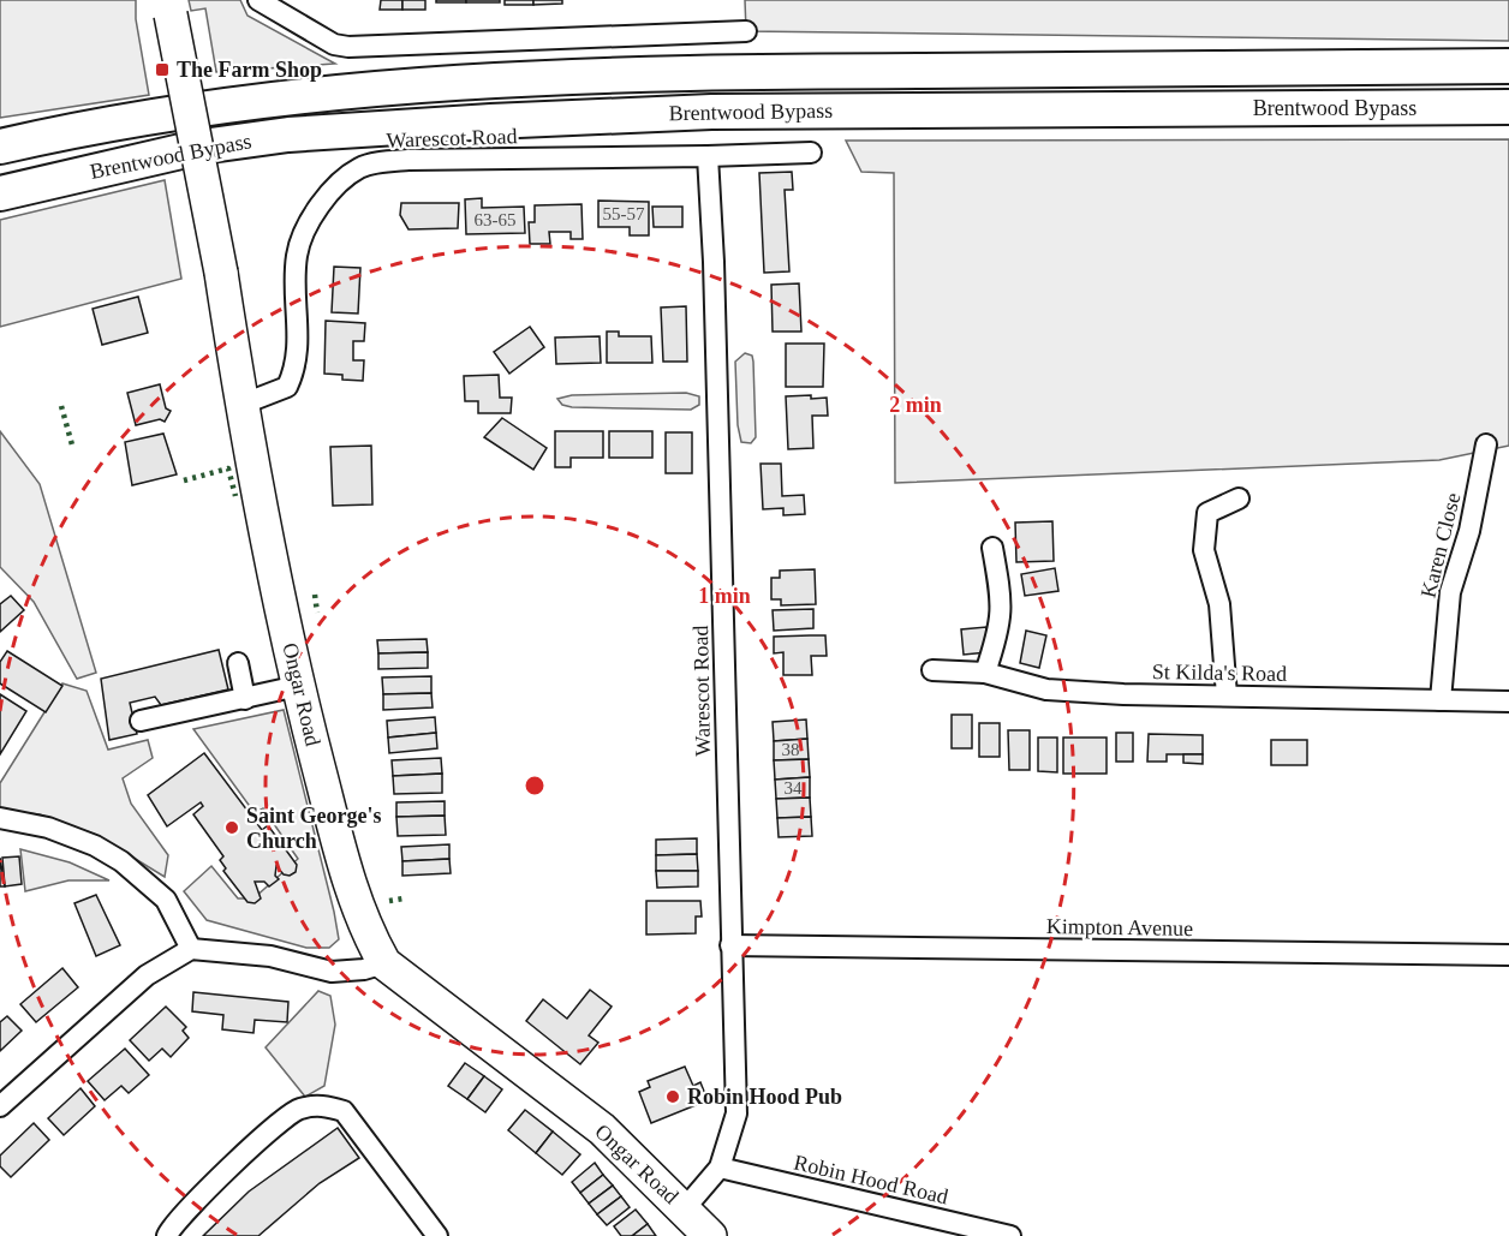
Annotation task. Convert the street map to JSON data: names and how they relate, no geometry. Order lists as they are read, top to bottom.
{
  "streets": {
    "highway": ["Brentwood Bypass"],
    "main road": ["Ongar Road"],
    "street": [
      "Warescot Road",
      "Karen Close",
      "St Kilda's Road",
      "Kimpton Avenue",
      "Robin Hood Road"
    ]
  },
  "crossings": [
    ["Warescot Road", "Ongar Road"],
    ["Warescot Road", "Kimpton Avenue"],
    ["Warescot Road", "Robin Hood Road"],
    ["Karen Close", "St Kilda's Road"]
  ],
  "places": {
    "transit": ["The Farm Shop"],
    "other": ["Saint George's Church", "Robin Hood Pub"]
  },
  "house_numbers": [
    "55-57",
    "63-65",
    "38",
    "34"
  ],
  "rings": ["2 min", "1 min"]
}
